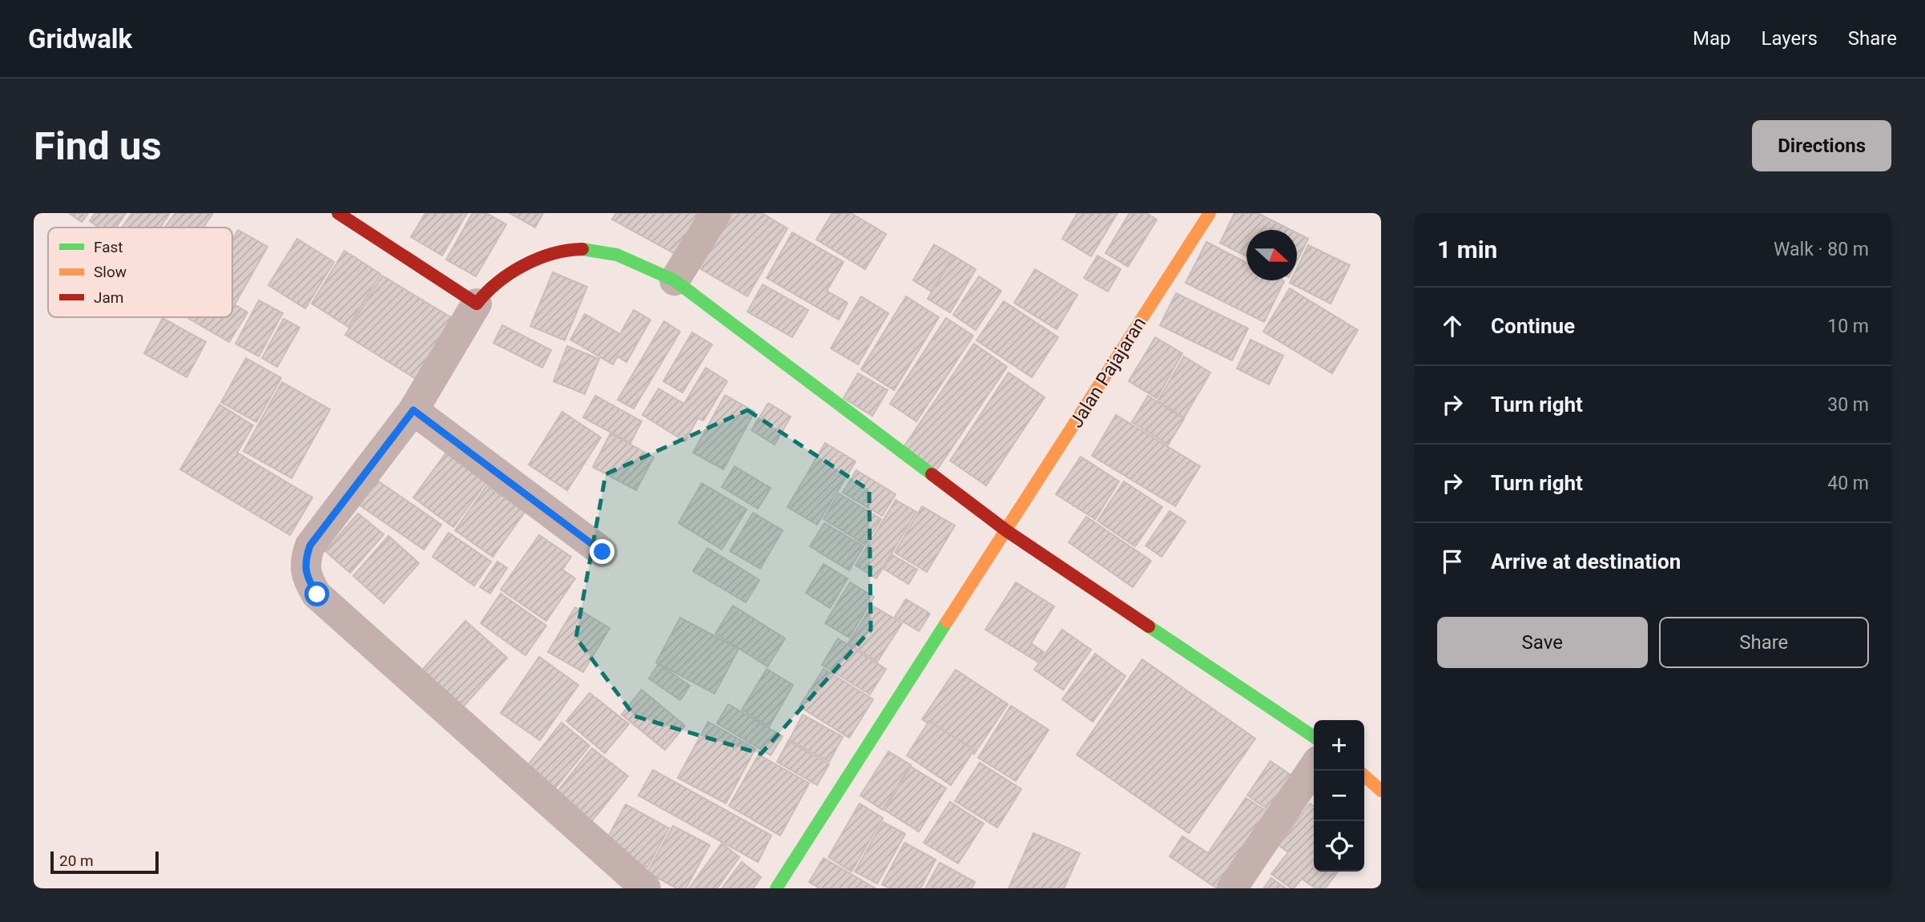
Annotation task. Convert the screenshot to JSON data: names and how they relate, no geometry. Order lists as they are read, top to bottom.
{
  "streets": {
    "street": ["Jalan Pajajaran"]
  },
  "legend": ["Fast", "Slow", "Jam"],
  "scale_bar": "20 m",
  "north": "right",
  "page": {
    "header": "Gridwalk",
    "nav": ["Map", "Layers", "Share"],
    "buttons": [
      "Directions",
      ["Save", "Share"]
    ],
    "title": "Find us",
    "heading": ["1 min", "Walk · 80 m"],
    "list": [
      ["Continue", "10 m"],
      ["Turn right", "30 m"],
      ["Turn right", "40 m"],
      "Arrive at destination"
    ],
    "map_buttons": ["+", "−"],
    "scale": "20 m"
  }
}
